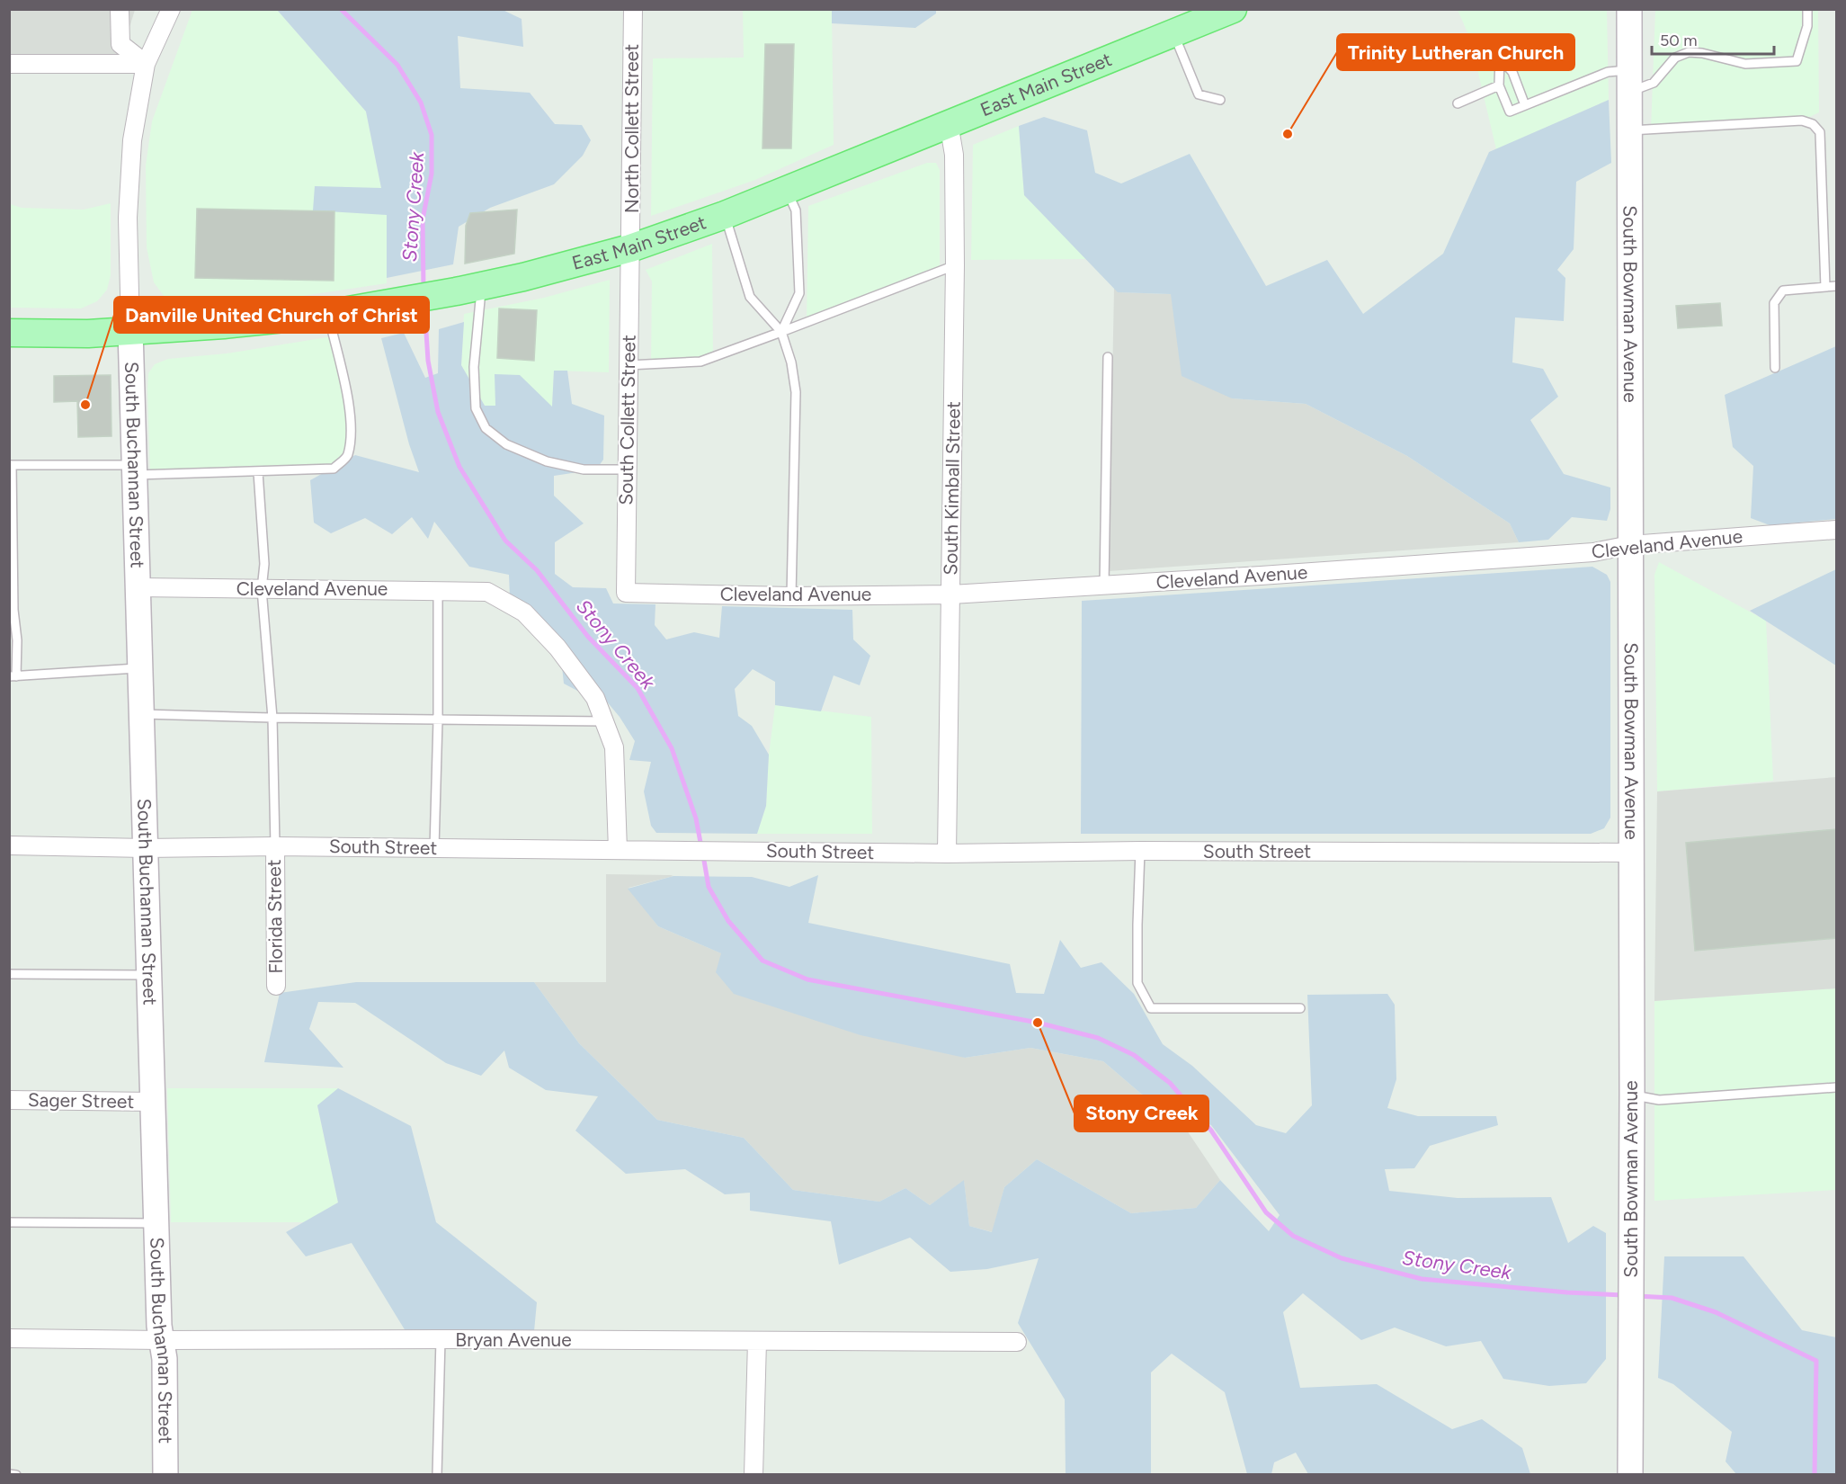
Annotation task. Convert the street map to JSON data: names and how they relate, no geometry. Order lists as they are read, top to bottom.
{
  "streets": {
    "main road": ["East Main Street", "South Bowman Avenue", "South Buchannan Street"],
    "street": [
      "North Collett Street",
      "South Collett Street",
      "South Kimball Street",
      "Cleveland Avenue",
      "South Street",
      "Florida Street",
      "Sager Street",
      "Bryan Avenue"
    ]
  },
  "crossings": [
    ["East Main Street", "North Collett Street"],
    ["East Main Street", "South Collett Street"],
    ["East Main Street", "South Buchannan Street"],
    ["East Main Street", "South Kimball Street"],
    ["North Collett Street", "South Collett Street"],
    ["South Bowman Avenue", "Cleveland Avenue"],
    ["South Bowman Avenue", "South Street"],
    ["South Collett Street", "Cleveland Avenue"],
    ["South Buchannan Street", "Cleveland Avenue"],
    ["South Buchannan Street", "South Street"],
    ["South Buchannan Street", "Sager Street"],
    ["South Buchannan Street", "Bryan Avenue"],
    ["South Kimball Street", "Cleveland Avenue"],
    ["South Kimball Street", "South Street"],
    ["South Street", "Florida Street"]
  ],
  "water": ["Stony Creek"],
  "places": ["Trinity Lutheran Church", "Danville United Church of Christ", "Stony Creek"],
  "scale_bar": "50 m"
}
